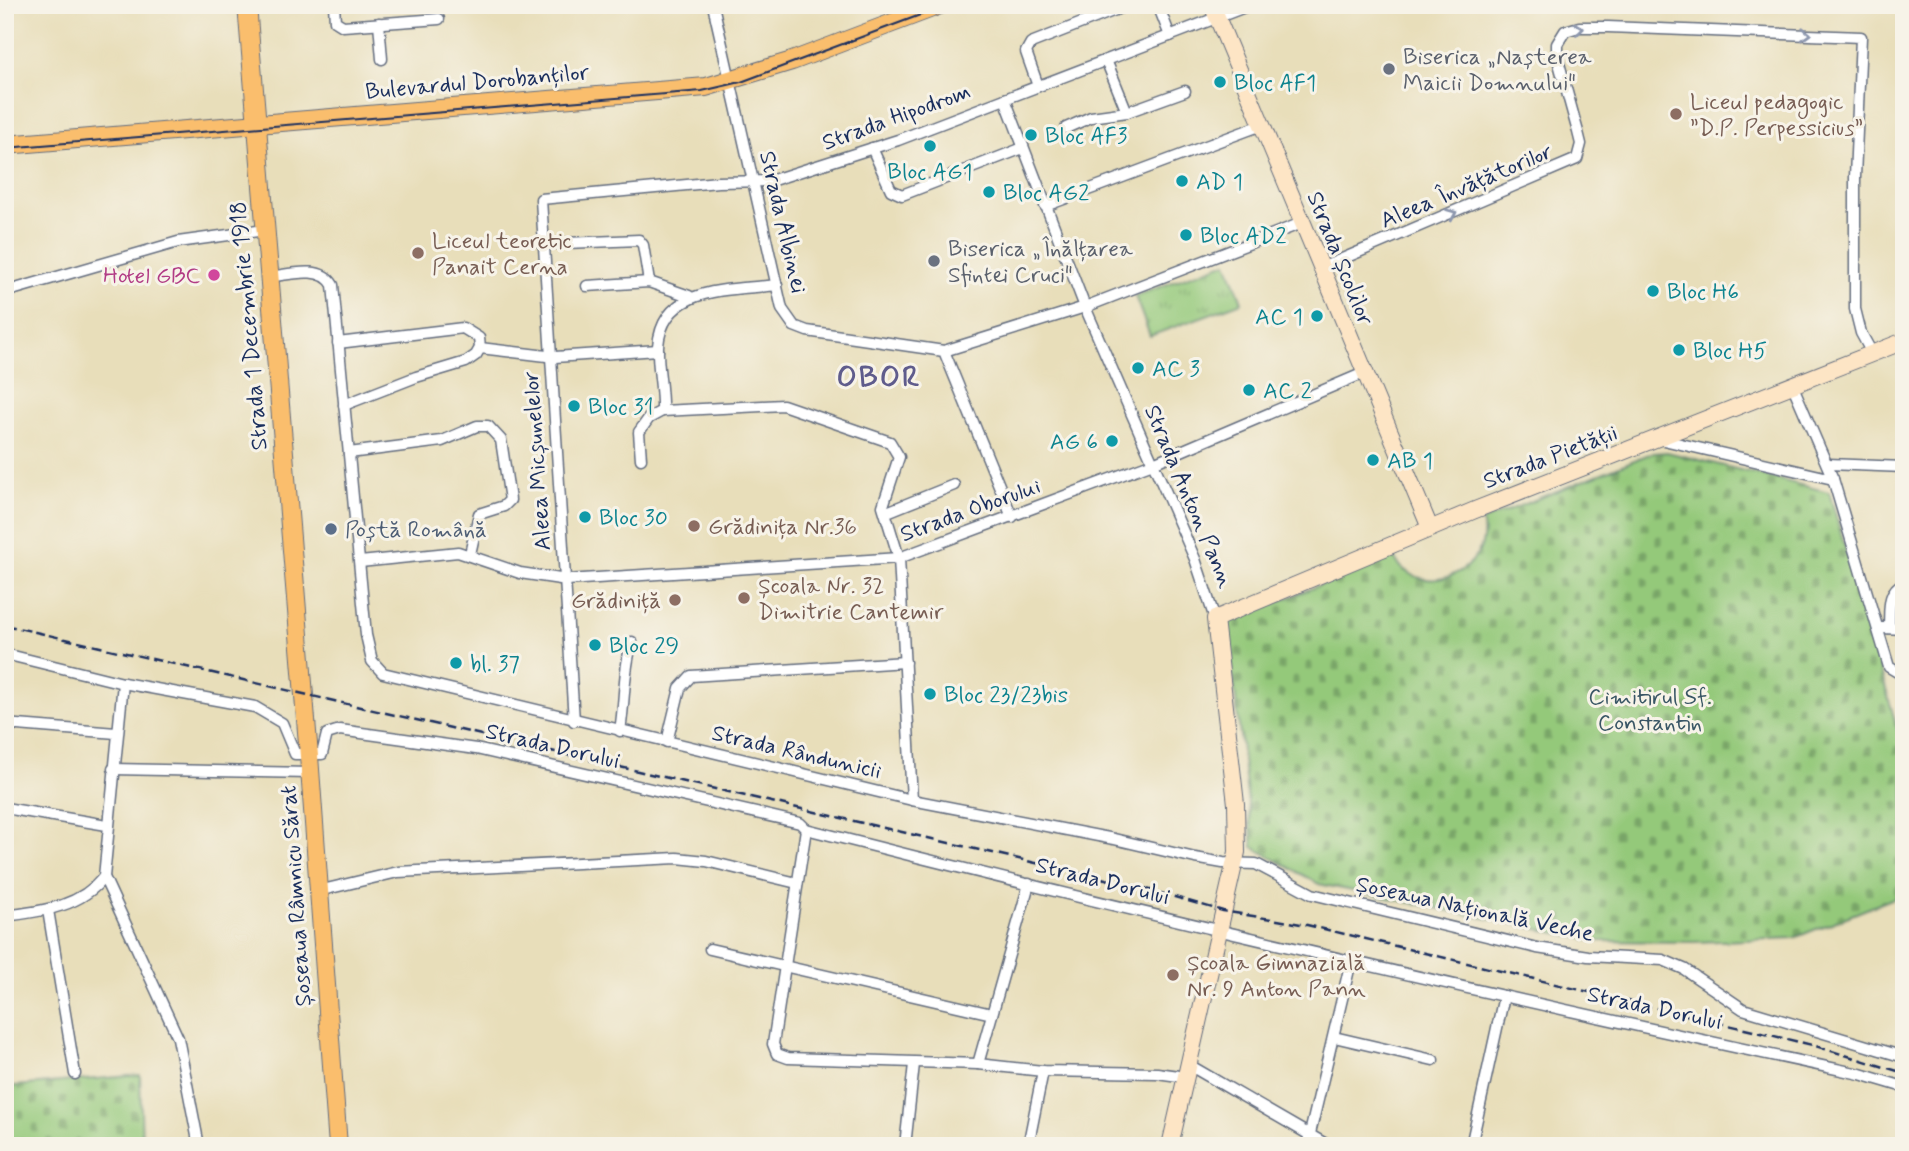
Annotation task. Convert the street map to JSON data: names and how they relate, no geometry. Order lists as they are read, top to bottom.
{
  "streets": {
    "main road": ["Bulevardul Dorobanților", "Strada 1 Decembrie 1918", "Șoseaua Râmnicu Sărat"],
    "street": [
      "Strada Hipodrom",
      "Aleea Învățătorilor",
      "Strada Albinei",
      "Strada Școlilor",
      "Strada Pietății",
      "Aleea Micșunelelor",
      "Strada Anton Pann",
      "Strada Oborului",
      "Strada Dorului",
      "Strada Rândunicii",
      "Șoseaua Națională Veche"
    ]
  },
  "crossings": [
    ["Bulevardul Dorobanților", "Strada Albinei"],
    ["Bulevardul Dorobanților", "Strada 1 Decembrie 1918"],
    ["Strada Hipodrom", "Strada Albinei"],
    ["Strada Hipodrom", "Strada Școlilor"],
    ["Strada Hipodrom", "Aleea Micșunelelor"],
    ["Strada Hipodrom", "Strada Anton Pann"],
    ["Aleea Învățătorilor", "Strada Școlilor"],
    ["Aleea Învățătorilor", "Strada Pietății"],
    ["Strada Școlilor", "Strada Pietății"],
    ["Strada Școlilor", "Strada Oborului"],
    ["Strada 1 Decembrie 1918", "Șoseaua Râmnicu Sărat"],
    ["Strada Pietății", "Strada Anton Pann"],
    ["Aleea Micșunelelor", "Strada Oborului"],
    ["Aleea Micșunelelor", "Strada Rândunicii"],
    ["Strada Anton Pann", "Strada Oborului"],
    ["Strada Anton Pann", "Strada Dorului"],
    ["Strada Anton Pann", "Strada Rândunicii"],
    ["Strada Anton Pann", "Șoseaua Națională Veche"],
    ["Strada Oborului", "Strada Rândunicii"],
    ["Strada Dorului", "Șoseaua Râmnicu Sărat"],
    ["Strada Rândunicii", "Șoseaua Națională Veche"]
  ],
  "districts": ["OBOR"],
  "parks": ["Cimitirul Sf. Constantin"],
  "places": [
    "Biserica „Nașterea Maicii Domnului\"",
    "Bloc AF1",
    "Liceul pedagogic ”D.P. Perpessicius”",
    "Bloc AF3",
    "Bloc AG1",
    "AD 1",
    "Bloc AG2",
    "Bloc AD2",
    "Liceul teoretic Panait Cerna",
    "Biserica „Înălțarea Sfintei Cruci\"",
    "Hotel GBC",
    "Bloc H6",
    "AC 1",
    "Bloc H5",
    "AC 3",
    "AC 2",
    "Bloc 31",
    "AG 6",
    "AB 1",
    "Bloc 30",
    "Grădinița Nr.36",
    "Poștă Română",
    "Școala Nr. 32 Dimitrie Cantemir",
    "Grădiniță",
    "Bloc 29",
    "bl. 37",
    "Bloc 23/23bis",
    "Școala Gimnazială Nr. 9 Anton Pann"
  ]
}
